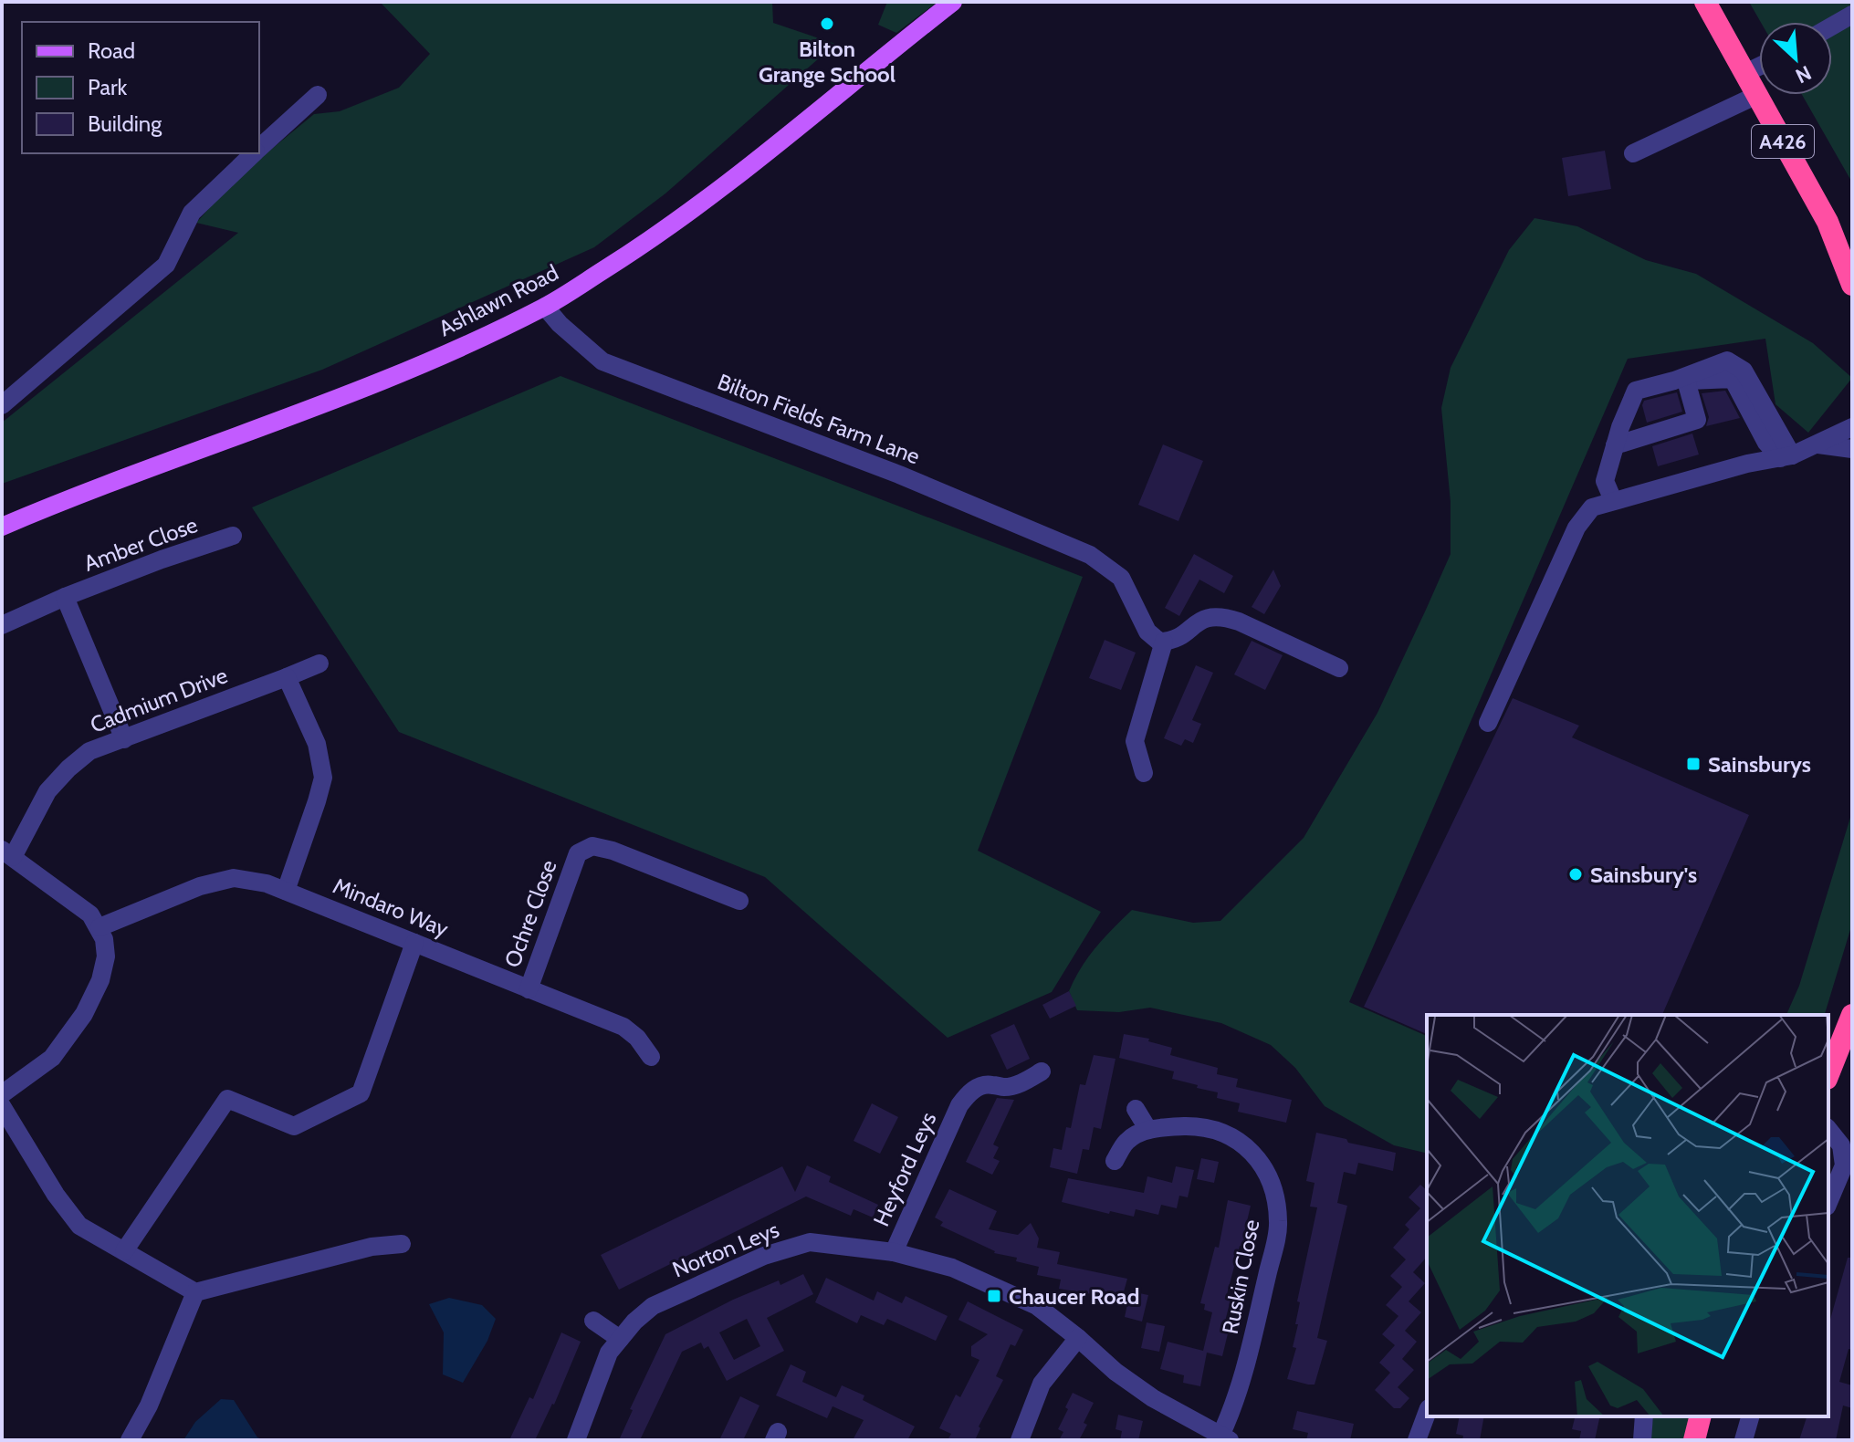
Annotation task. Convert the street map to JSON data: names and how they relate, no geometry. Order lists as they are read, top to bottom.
{
  "streets": {
    "highway": ["A426"],
    "main road": ["Ashlawn Road"],
    "street": [
      "Bilton Fields Farm Lane",
      "Amber Close",
      "Cadmium Drive",
      "Mindaro Way",
      "Ochre Close",
      "Heyford Leys",
      "Norton Leys",
      "Ruskin Close"
    ]
  },
  "crossings": [
    ["Ashlawn Road", "Bilton Fields Farm Lane"],
    ["Amber Close", "Cadmium Drive"],
    ["Mindaro Way", "Ochre Close"],
    ["Heyford Leys", "Norton Leys"],
    ["Norton Leys", "Ruskin Close"]
  ],
  "places": {
    "other": ["Bilton Grange School", "Sainsbury's"],
    "transit": ["Sainsburys", "Chaucer Road"]
  },
  "legend": ["Road", "Park", "Building"],
  "north": "bottom right"
}
